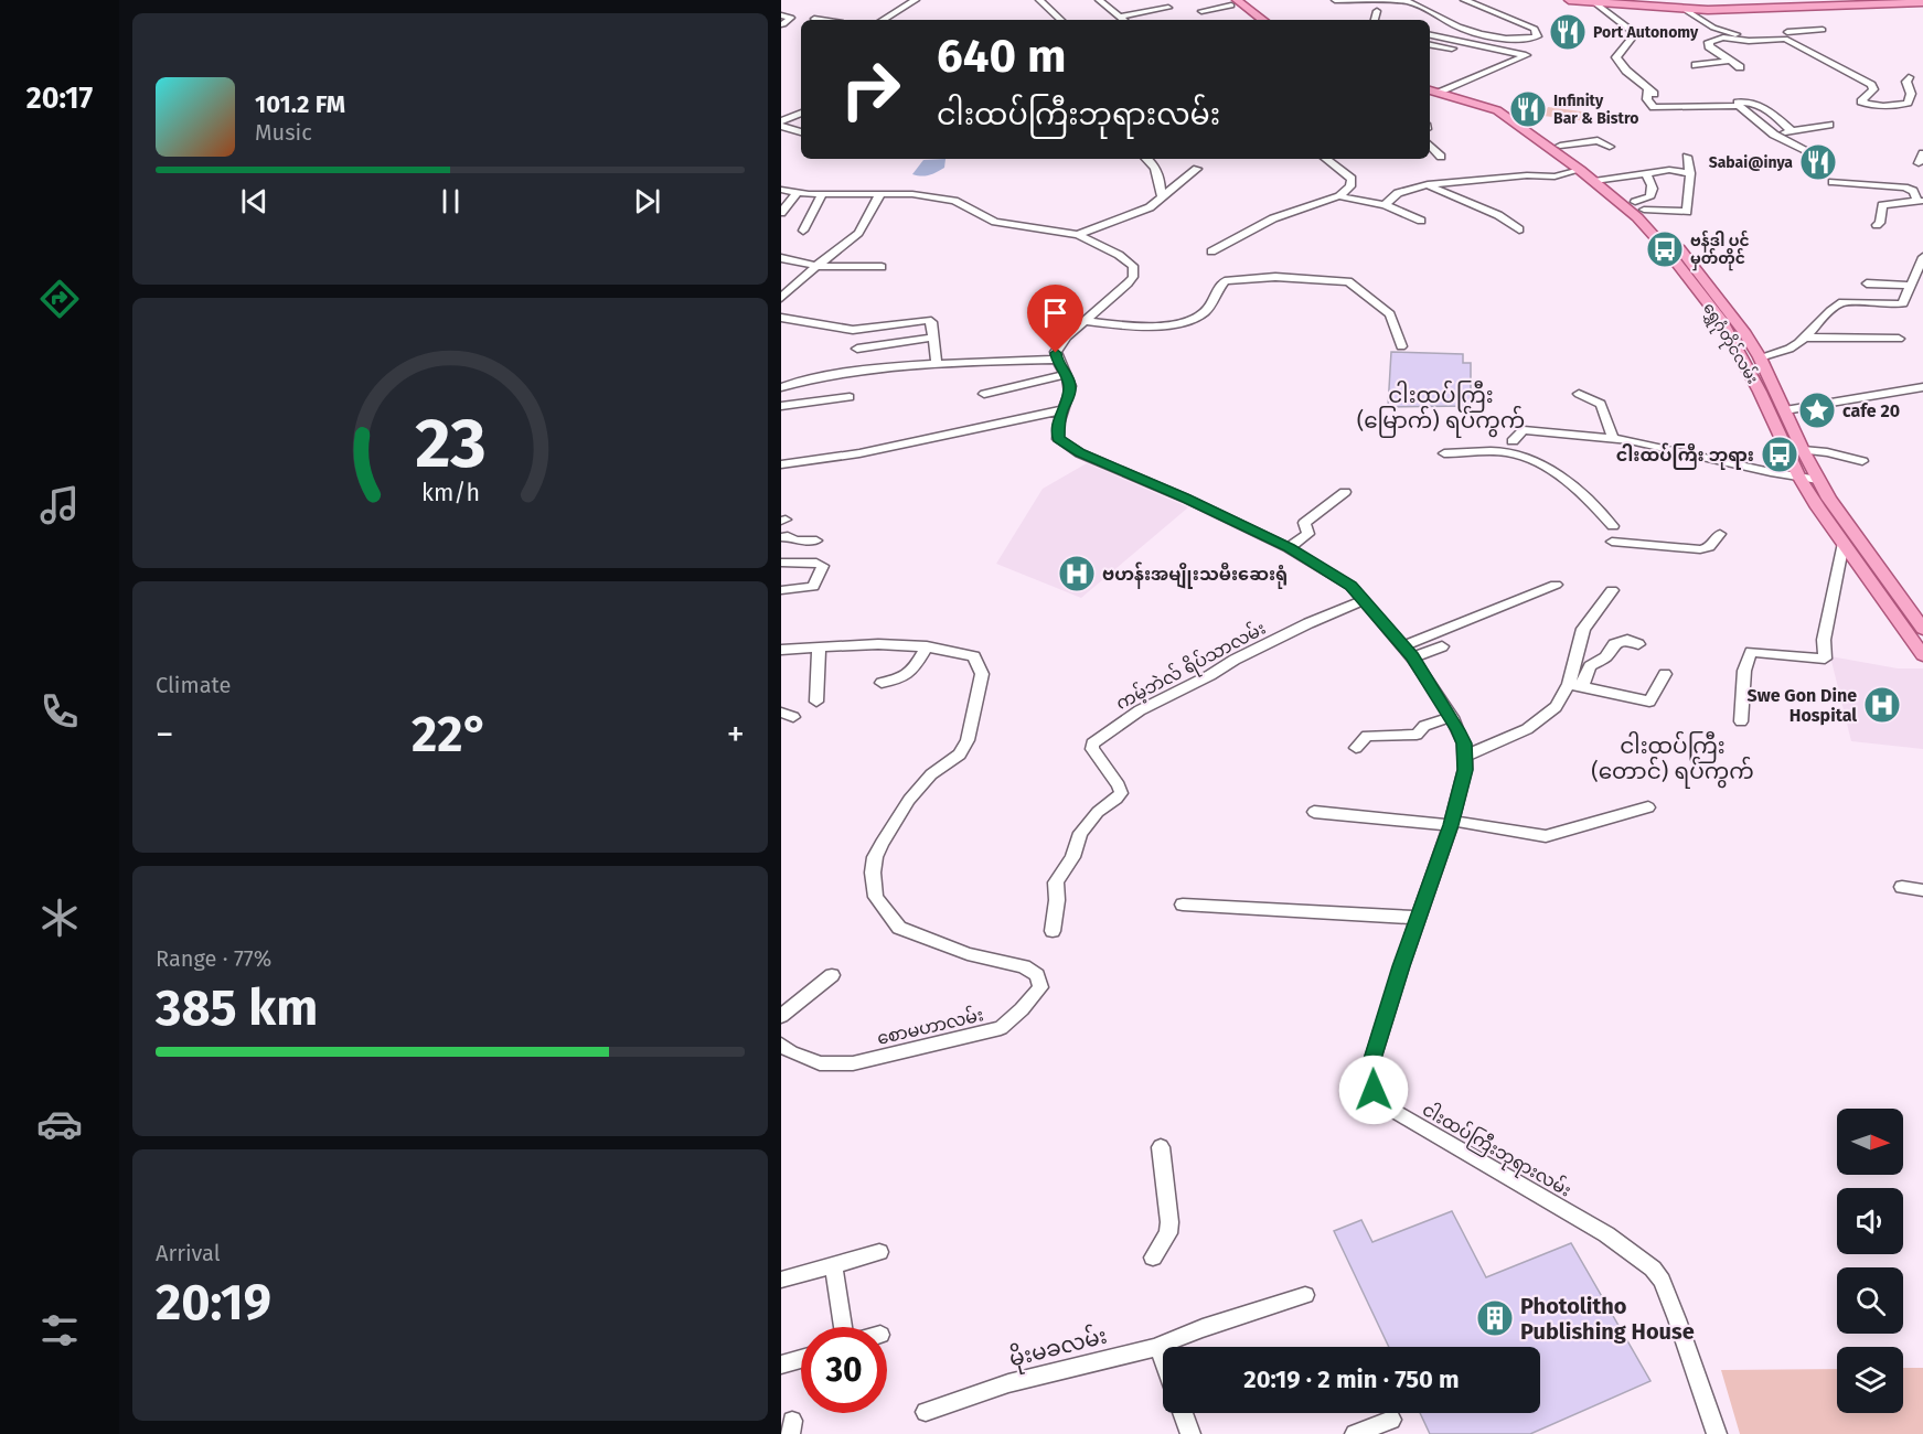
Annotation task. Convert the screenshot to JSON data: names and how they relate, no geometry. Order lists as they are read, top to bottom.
{
  "streets": {
    "main road": ["ရွှေဂုံတိုင်လမ်း"],
    "street": [
      "ကမ့်ဘဲလ် ရိပ်သာလမ်း",
      "စောမဟာလမ်း",
      "ငါးထပ်ကြီးဘုရားလမ်း",
      "မိုးမခလမ်း"
    ]
  },
  "crossings": [
    ["ကမ့်ဘဲလ် ရိပ်သာလမ်း", "ငါးထပ်ကြီးဘုရားလမ်း"]
  ],
  "districts": ["ငါးထပ်ကြီး (မြောက်) ရပ်ကွက်", "ငါးထပ်ကြီး (တောင်) ရပ်ကွက်"],
  "places": {
    "restaurant": ["Port Autonomy", "Infinity Bar & Bistro", "Sabai@inya"],
    "bus stop": ["ဗန်ဒါ ပင် မှတ်တိုင်", "ငါးထပ်ကြီး ဘုရား"],
    "place": ["cafe 20"],
    "hospital": ["ဗဟန်းအမျိုးသမီးဆေးရုံ", "Swe Gon Dine Hospital"],
    "building": ["Photolitho Publishing House"]
  },
  "north": "right",
  "page": {
    "tabs": "20:17",
    "turn": ["640 m", "ငါးထပ်ကြီးဘုရားလမ်း"],
    "song": ["101.2 FM", "Music"],
    "tile": [
      "Climate",
      ["Range · 77%", "385 km"],
      ["Arrival", "20:19"]
    ],
    "heat": ["−", "22°", "+"],
    "limit": "30",
    "trip": "20:19 · 2 min · 750 m",
    "gauge": ["23", "km/h"]
  }
}
